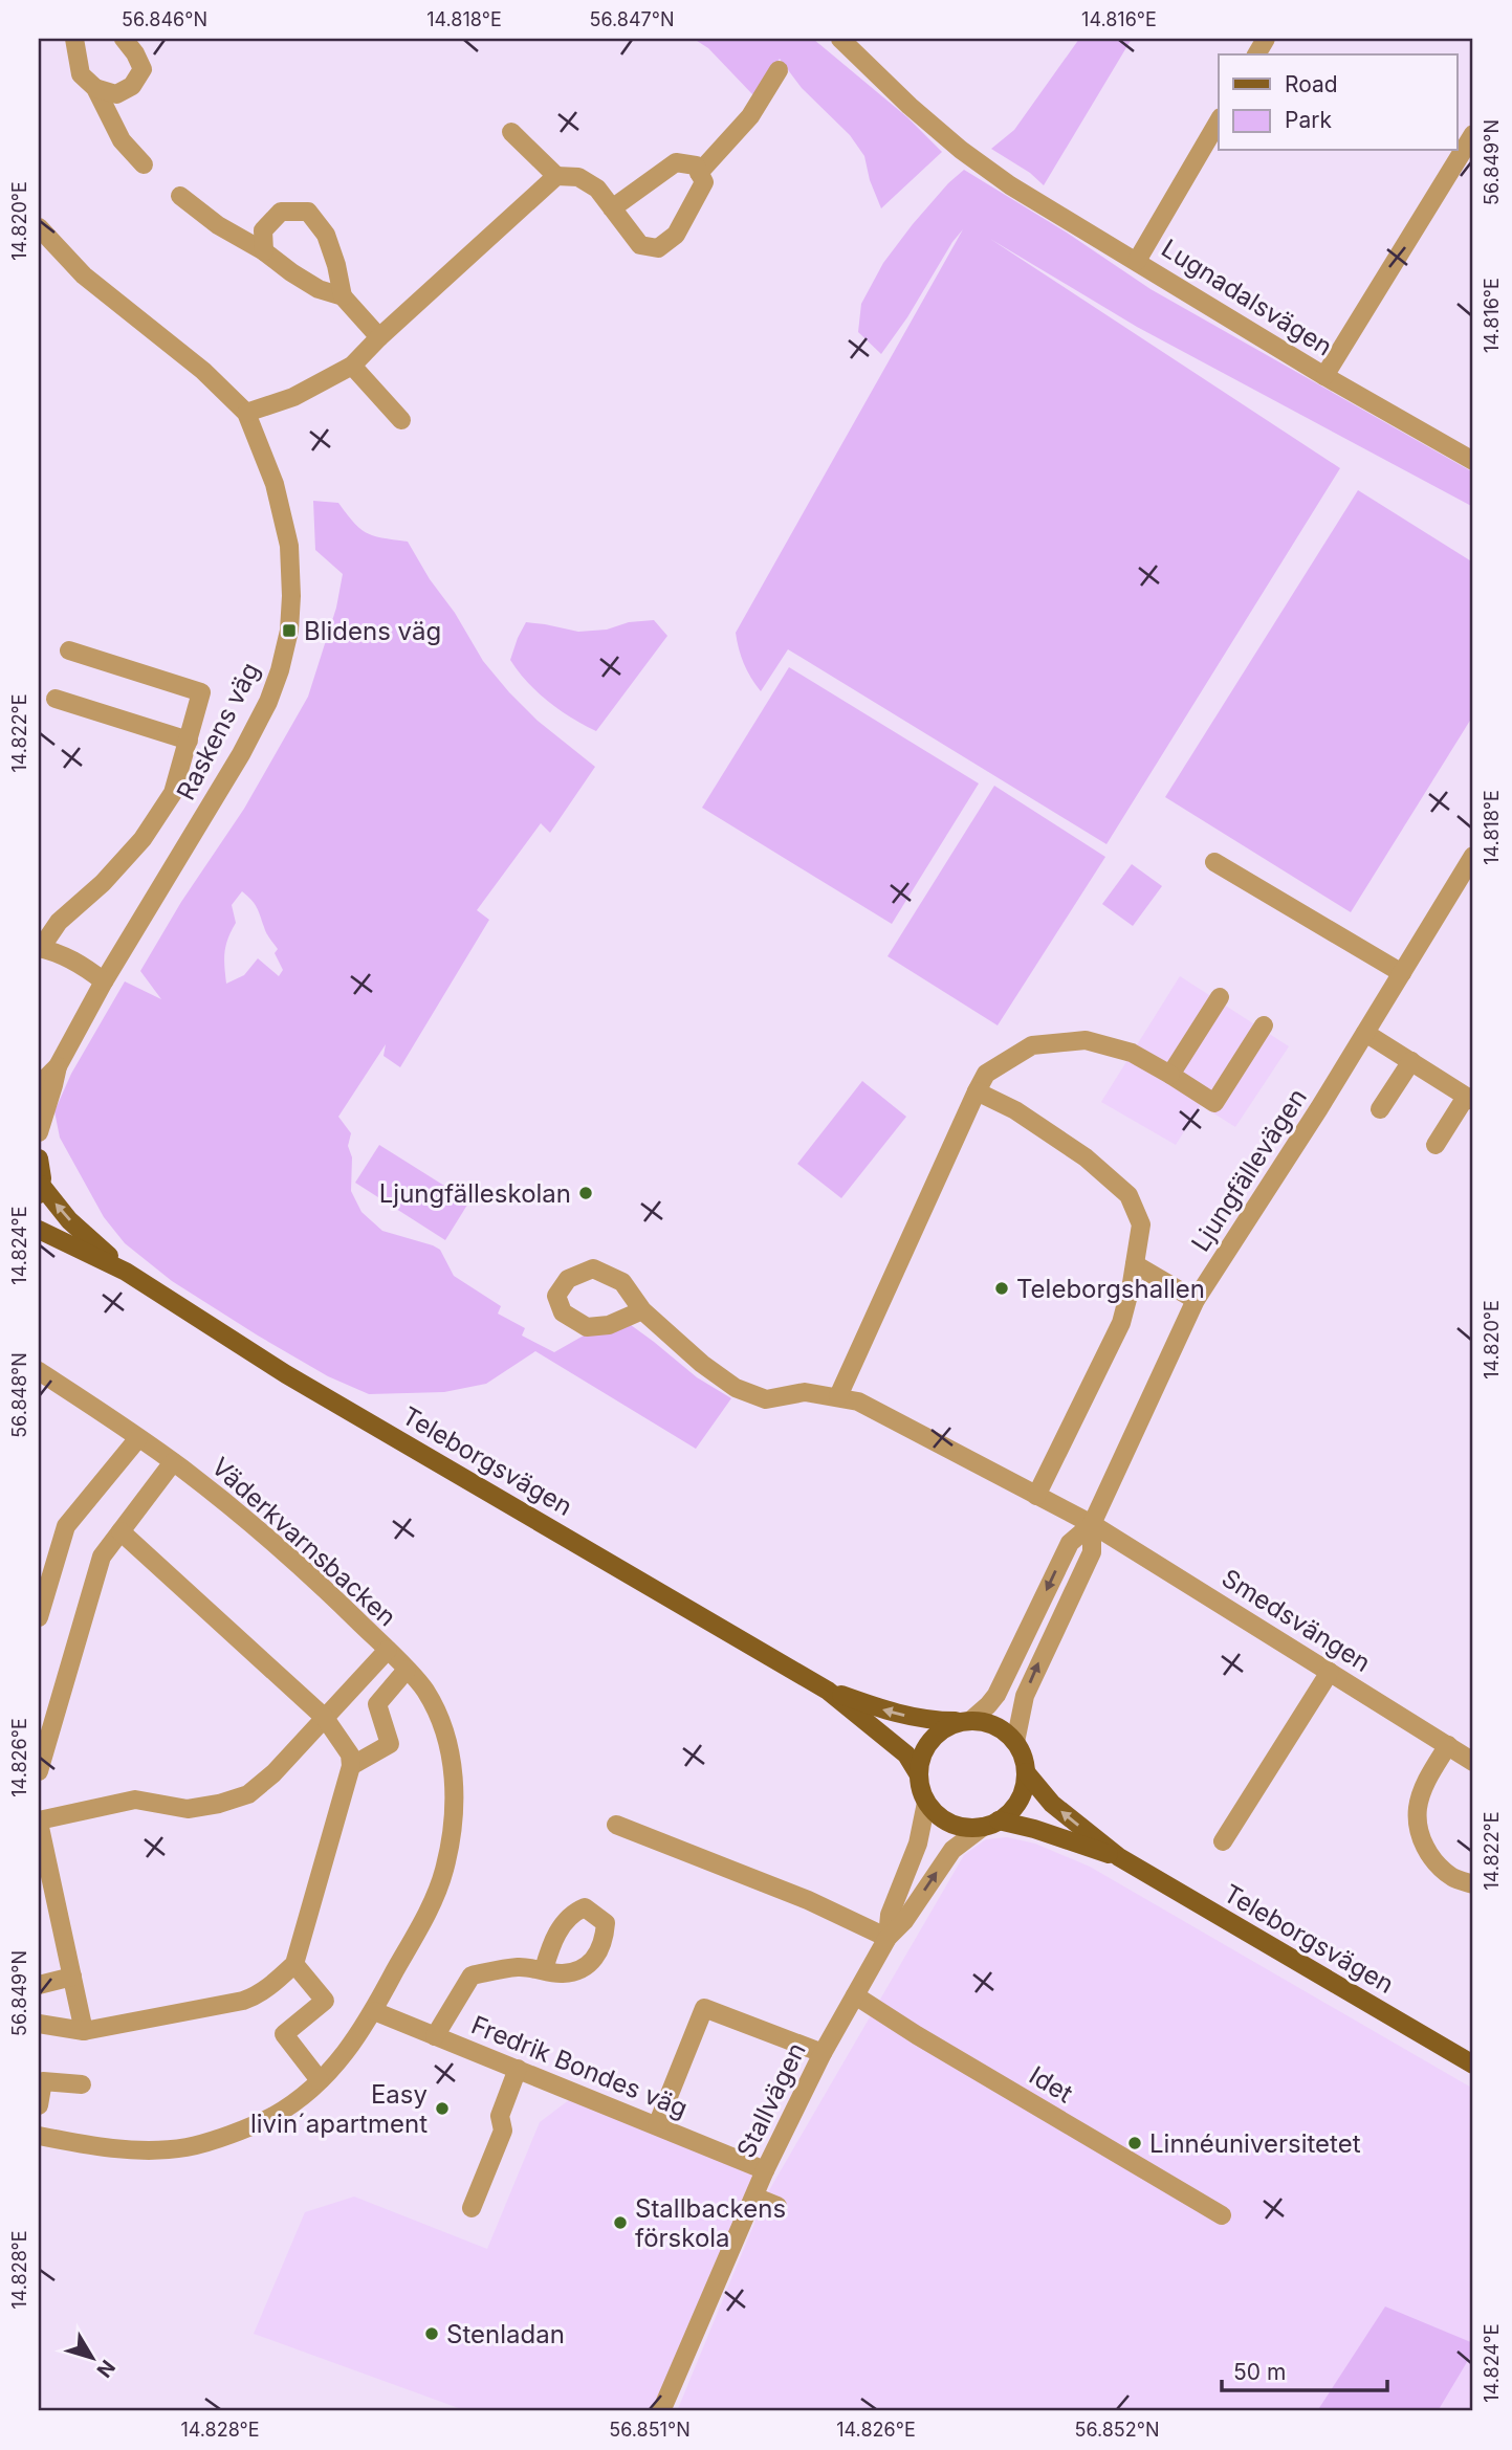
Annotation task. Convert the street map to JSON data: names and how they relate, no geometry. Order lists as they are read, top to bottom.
{
  "streets": {
    "main road": ["Teleborgsvägen"],
    "street": [
      "Lugnadalsvägen",
      "Raskens väg",
      "Ljungfällevägen",
      "Väderkvarnsbacken",
      "Smedsvängen",
      "Fredrik Bondes väg",
      "Idet",
      "Stallvägen"
    ]
  },
  "crossings": [
    ["Ljungfällevägen", "Teleborgsvägen"],
    ["Ljungfällevägen", "Smedsvängen"],
    ["Ljungfällevägen", "Stallvägen"],
    ["Teleborgsvägen", "Stallvägen"],
    ["Väderkvarnsbacken", "Fredrik Bondes väg"],
    ["Fredrik Bondes väg", "Stallvägen"],
    ["Idet", "Stallvägen"]
  ],
  "places": {
    "transit": ["Blidens väg"],
    "other": [
      "Ljungfälleskolan",
      "Teleborgshallen",
      "Easy livin´apartment",
      "Linnéuniversitetet",
      "Stallbackens förskola",
      "Stenladan"
    ]
  },
  "legend": ["Road", "Park"],
  "scale_bar": "50 m",
  "north": "bottom right",
  "coordinates": [
    "56.846°N",
    "14.818°E",
    "56.847°N",
    "14.816°E",
    "56.849°N",
    "14.820°E",
    "14.822°E",
    "14.824°E",
    "56.848°N",
    "14.826°E",
    "14.828°E",
    "56.851°N",
    "56.852°N"
  ]
}
